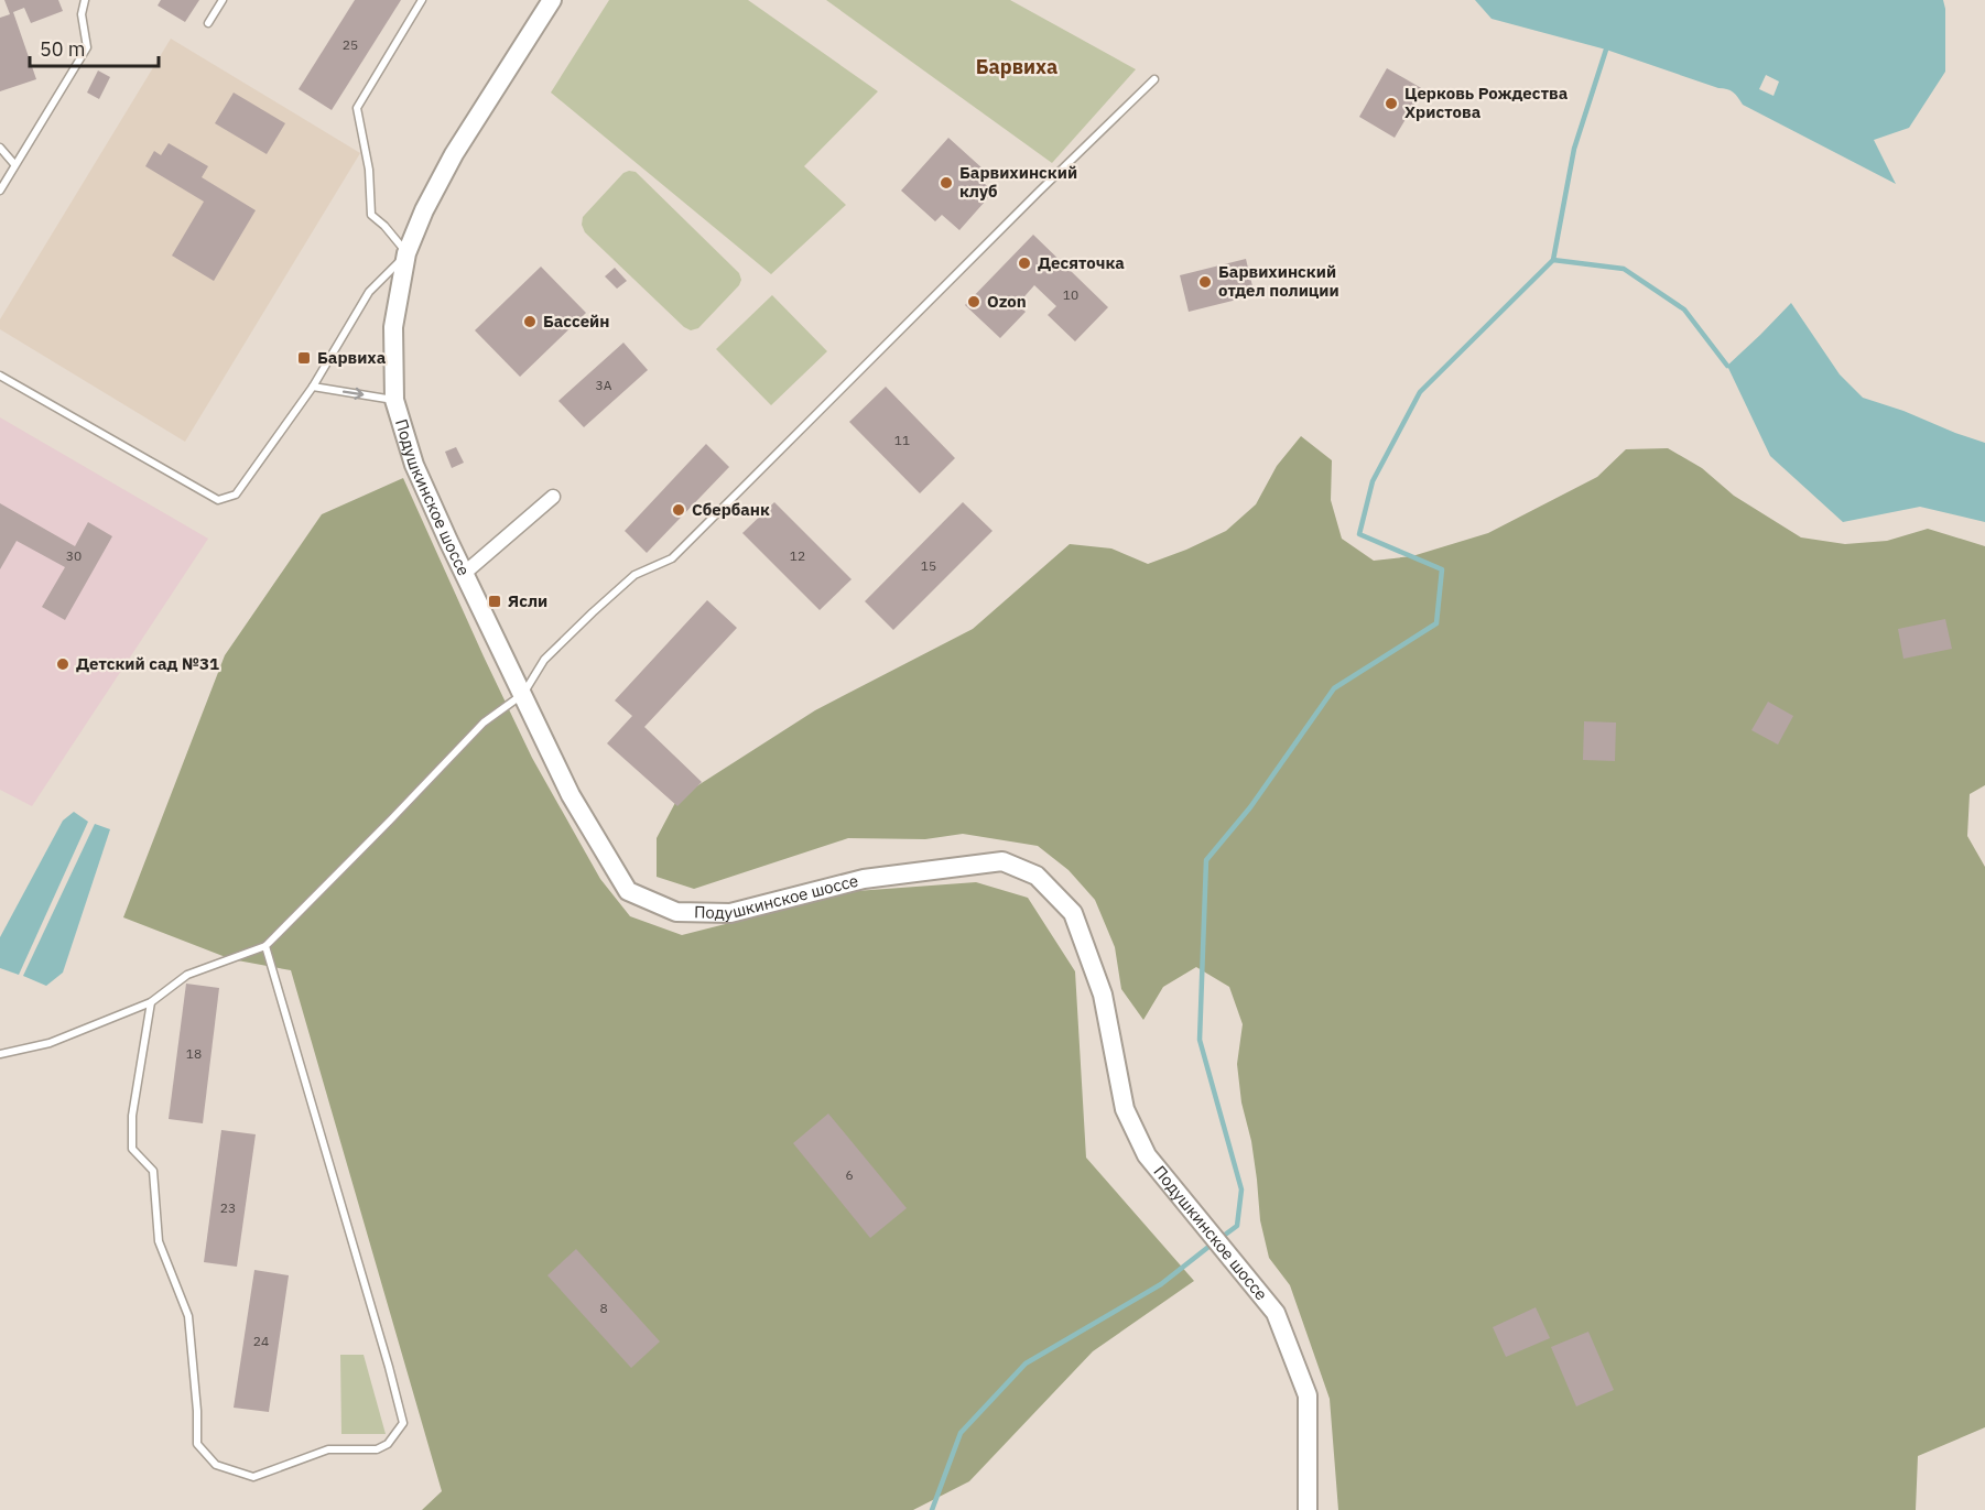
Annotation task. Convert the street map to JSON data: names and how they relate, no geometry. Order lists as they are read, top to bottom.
{
  "streets": {
    "main road": ["Подушкинское шоссе"]
  },
  "districts": ["Барвиха"],
  "places": {
    "other": [
      "Церковь Рождества Христова",
      "Барвихинский клуб",
      "Десяточка",
      "Барвихинский отдел полиции",
      "Ozon",
      "Бассейн",
      "Сбербанк",
      "Детский сад №31"
    ],
    "transit": ["Барвиха", "Ясли"]
  },
  "house_numbers": [
    "25",
    "10",
    "3А",
    "11",
    "30",
    "12",
    "15",
    "18",
    "6",
    "23",
    "8",
    "24"
  ],
  "scale_bar": "50 m"
}
